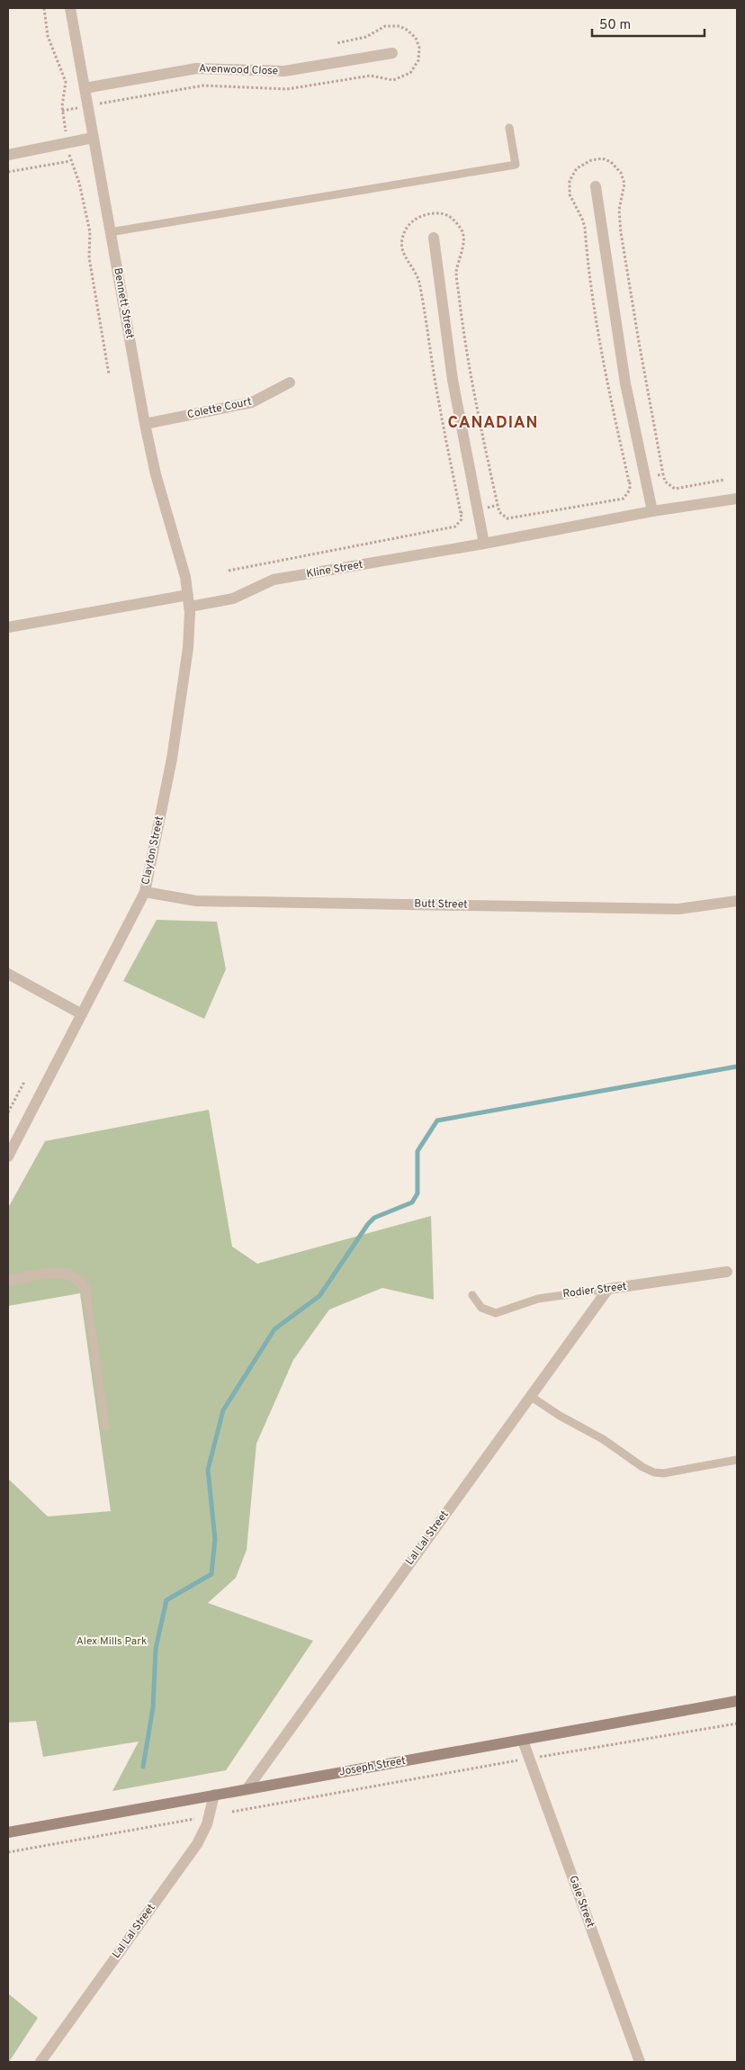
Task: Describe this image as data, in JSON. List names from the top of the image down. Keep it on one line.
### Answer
{"streets":{"street":["Avenwood Close","Bennett Street","Colette Court","Kline Street","Clayton Street","Butt Street","Rodier Street","Lal Lal Street","Joseph Street","Gale Street"]},"crossings":[["Avenwood Close","Bennett Street"],["Bennett Street","Colette Court"],["Bennett Street","Clayton Street"],["Kline Street","Clayton Street"],["Clayton Street","Butt Street"],["Rodier Street","Lal Lal Street"],["Lal Lal Street","Joseph Street"],["Joseph Street","Gale Street"]],"districts":["CANADIAN"],"parks":["Alex Mills Park"],"scale_bar":"50 m"}
